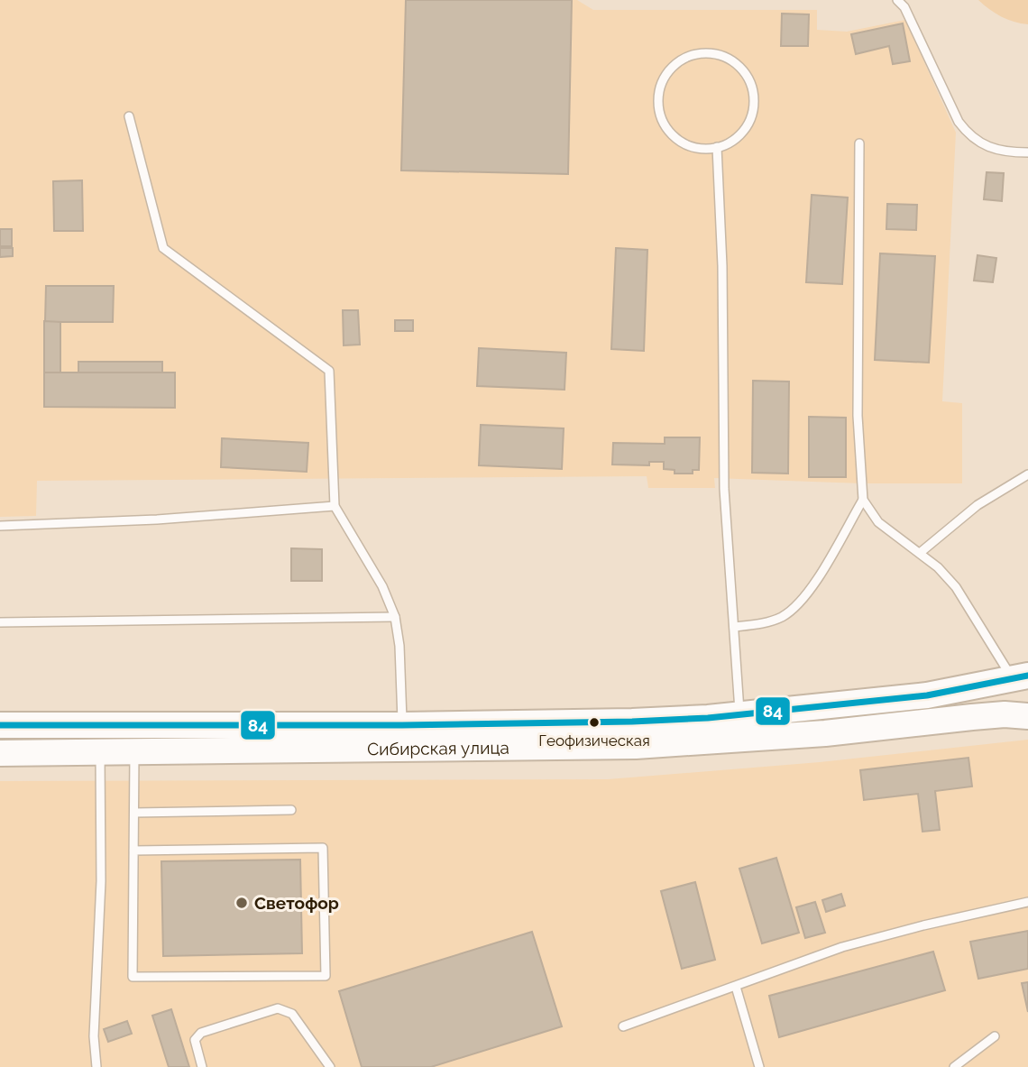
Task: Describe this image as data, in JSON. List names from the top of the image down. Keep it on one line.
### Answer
{"streets":{"main road":["Сибирская улица"]},"places":["Геофизическая","Светофор"],"lines":["transit line 84"]}
